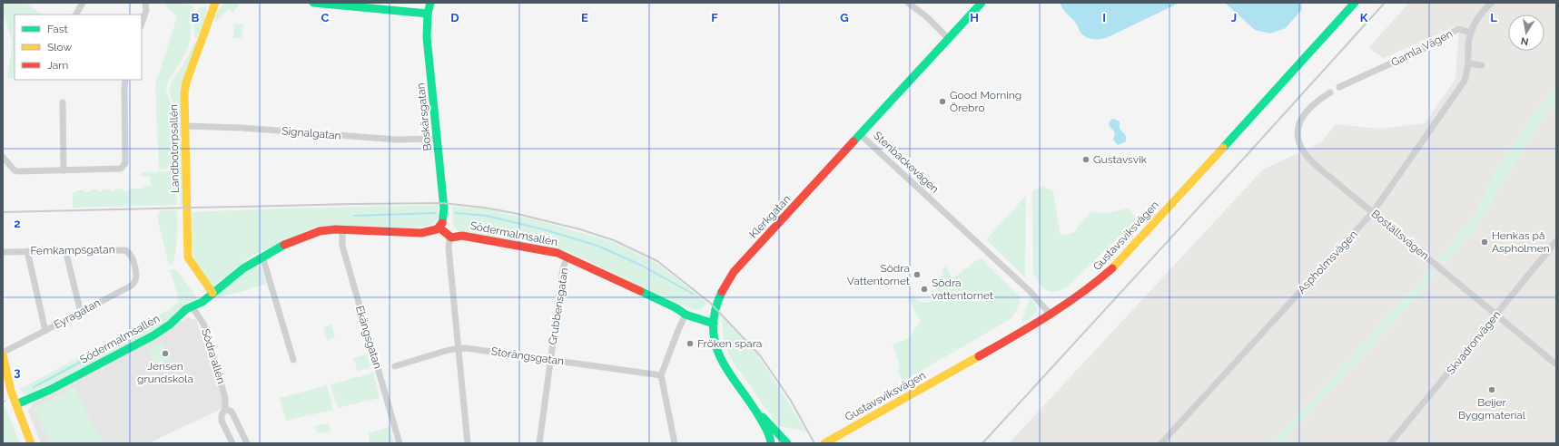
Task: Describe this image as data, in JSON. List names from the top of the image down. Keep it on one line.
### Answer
{"streets":{"street":["Gamla Vägen","Boskärsgatan","Signalgatan","Landbotorpsallén","Stenbackevägen","Klerkgatan","Södermalmsallén","Boställsvägen","Gustavsviksvägen","Femkampsgatan","Aspholmsvägen","Grubbensgatan","Eyragatan","Ekängsgatan","Skvadronvägen","Södra allén","Storängsgatan"]},"crossings":[["Gamla Vägen","Aspholmsvägen"],["Boskärsgatan","Signalgatan"],["Boskärsgatan","Södermalmsallén"],["Signalgatan","Landbotorpsallén"],["Landbotorpsallén","Södermalmsallén"],["Stenbackevägen","Klerkgatan"],["Stenbackevägen","Gustavsviksvägen"],["Klerkgatan","Södermalmsallén"],["Södermalmsallén","Grubbensgatan"],["Södermalmsallén","Ekängsgatan"],["Södermalmsallén","Södra allén"],["Boställsvägen","Aspholmsvägen"],["Boställsvägen","Skvadronvägen"],["Femkampsgatan","Eyragatan"],["Grubbensgatan","Storängsgatan"]],"places":["Good Morning Örebro","Gustavsvik","Henkas på Aspholmen","Södra Vattentornet","Södra vattentornet","Fröken spara","Jensen grundskola","Beijer Byggmaterial"],"legend":["Fast","Slow","Jam"],"north":"bottom","grid":{"columns":["B","C","D","E","F","G","H","I","J","K","L"],"rows":["2","3"]}}
